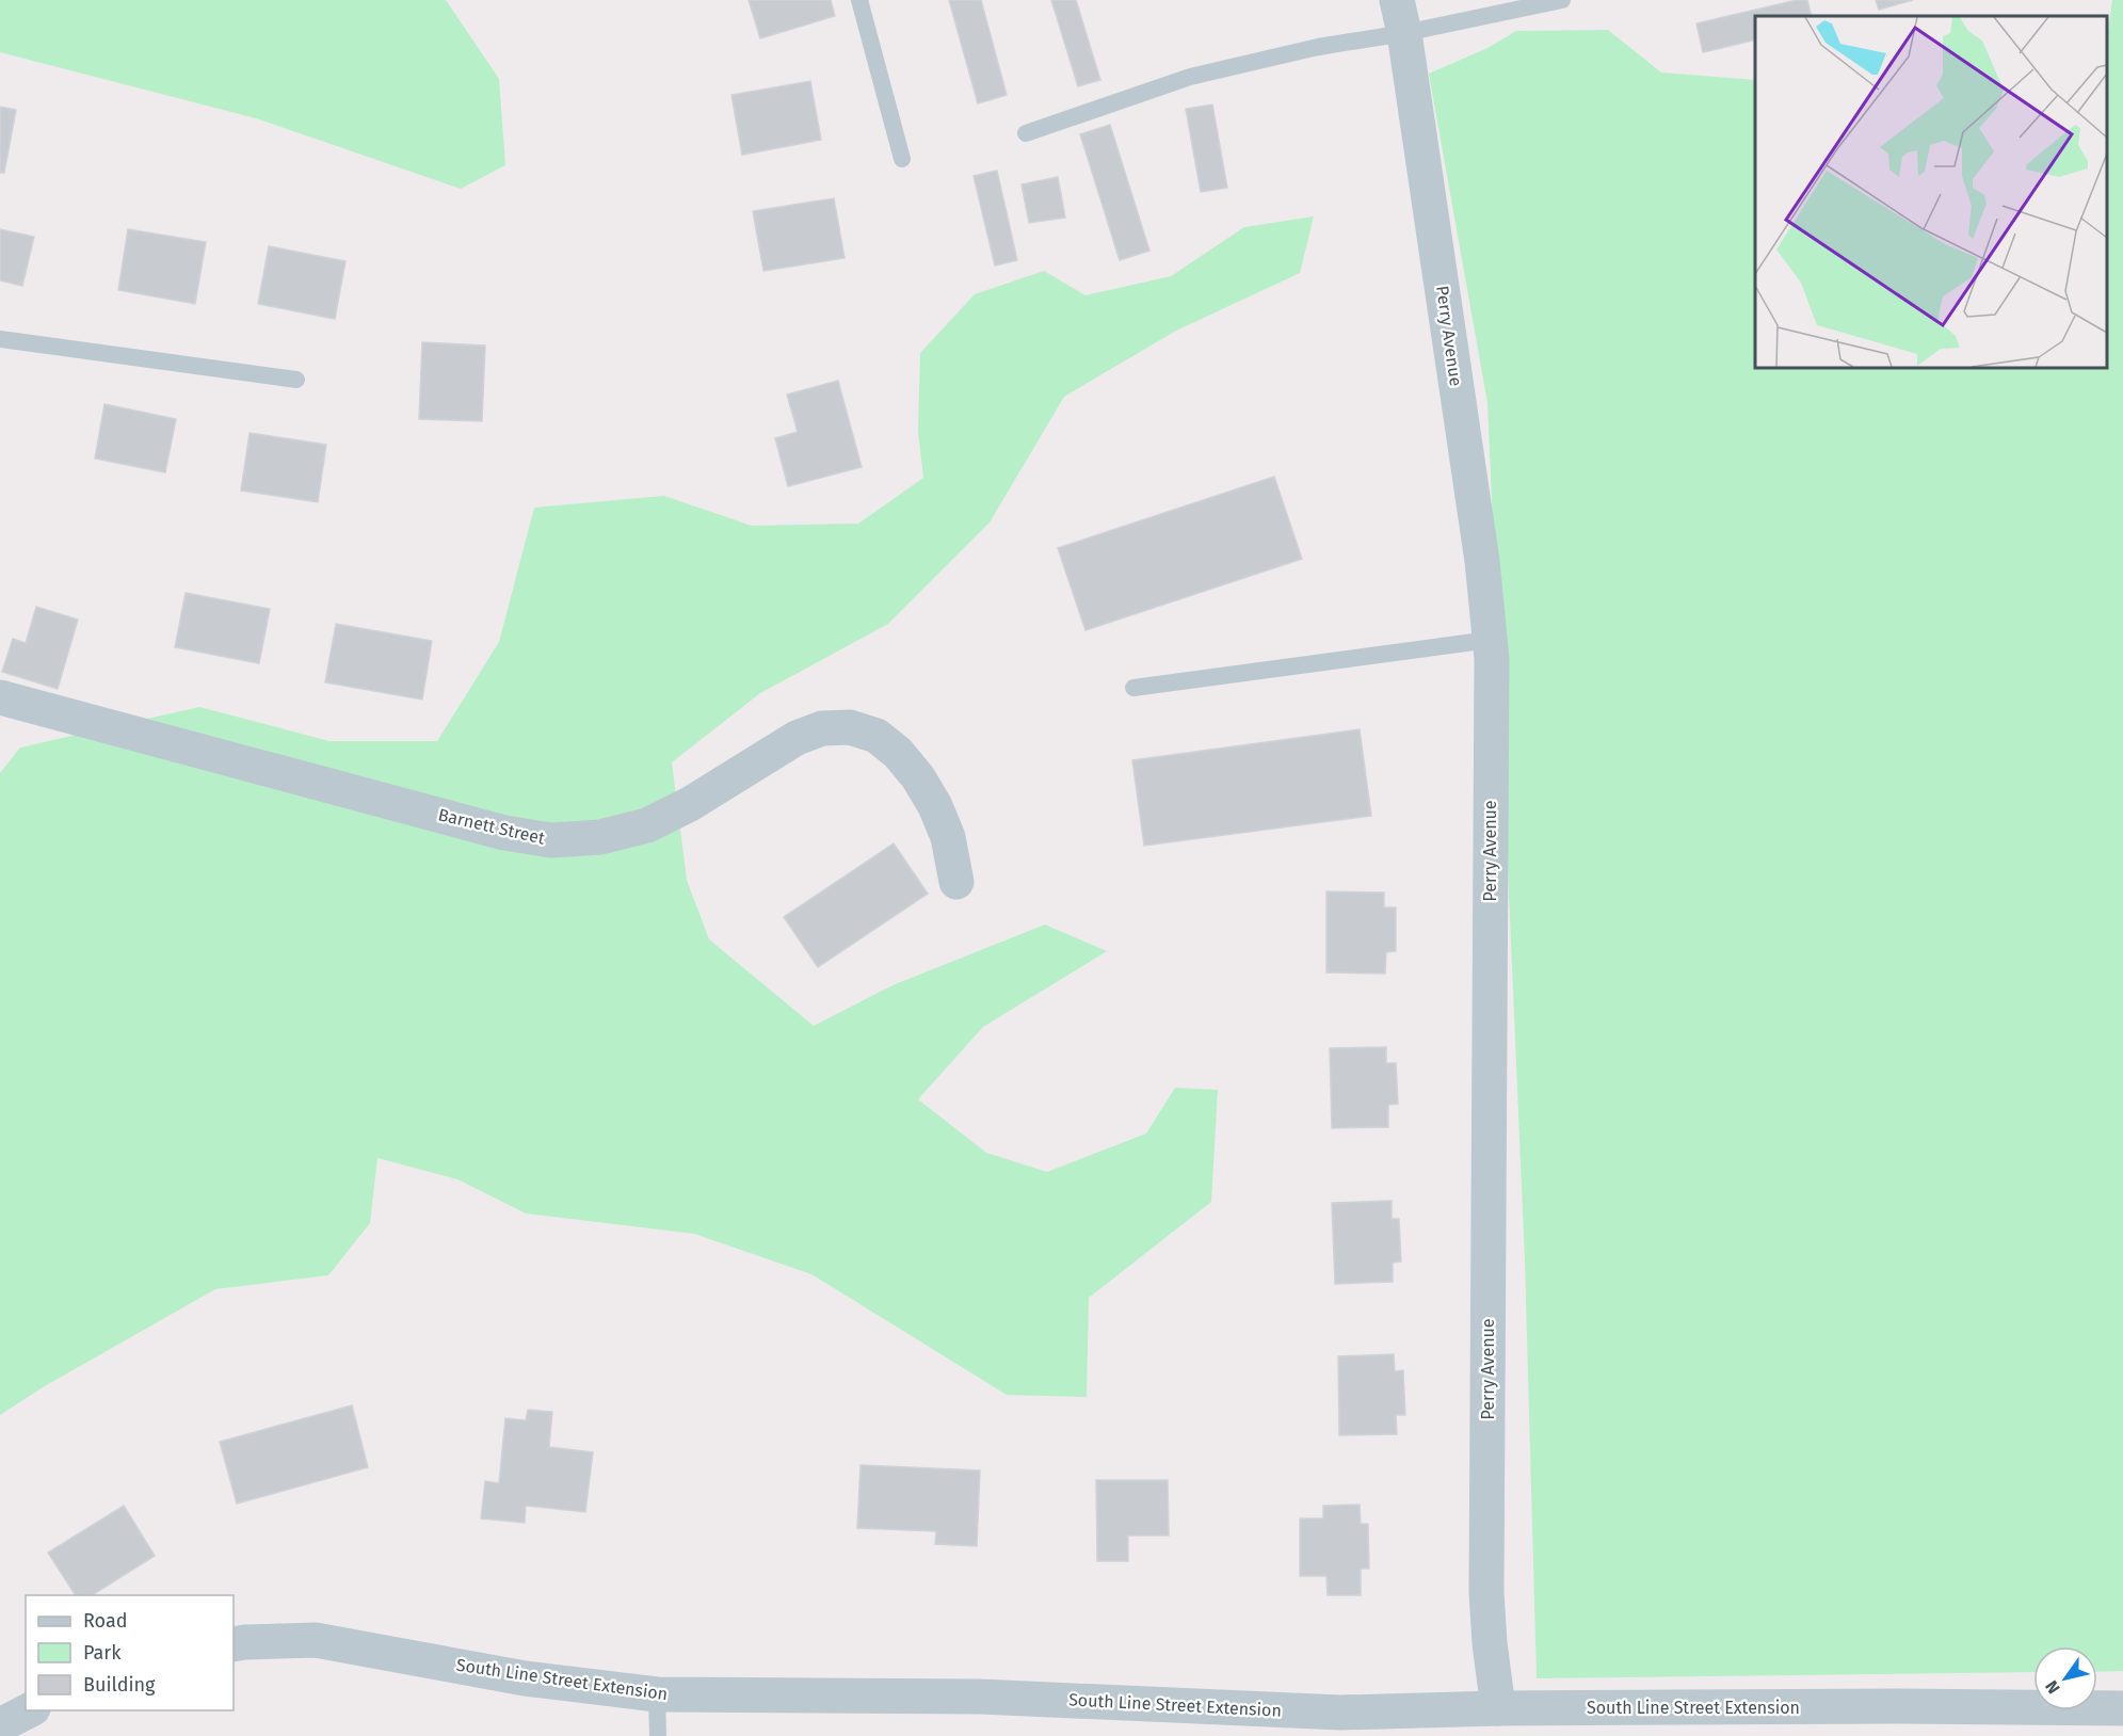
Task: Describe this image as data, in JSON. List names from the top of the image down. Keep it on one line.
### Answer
{"streets":{"street":["Perry Avenue","Barnett Street","South Line Street Extension"]},"crossings":[["Perry Avenue","South Line Street Extension"]],"legend":["Road","Park","Building"],"north":"bottom left"}
